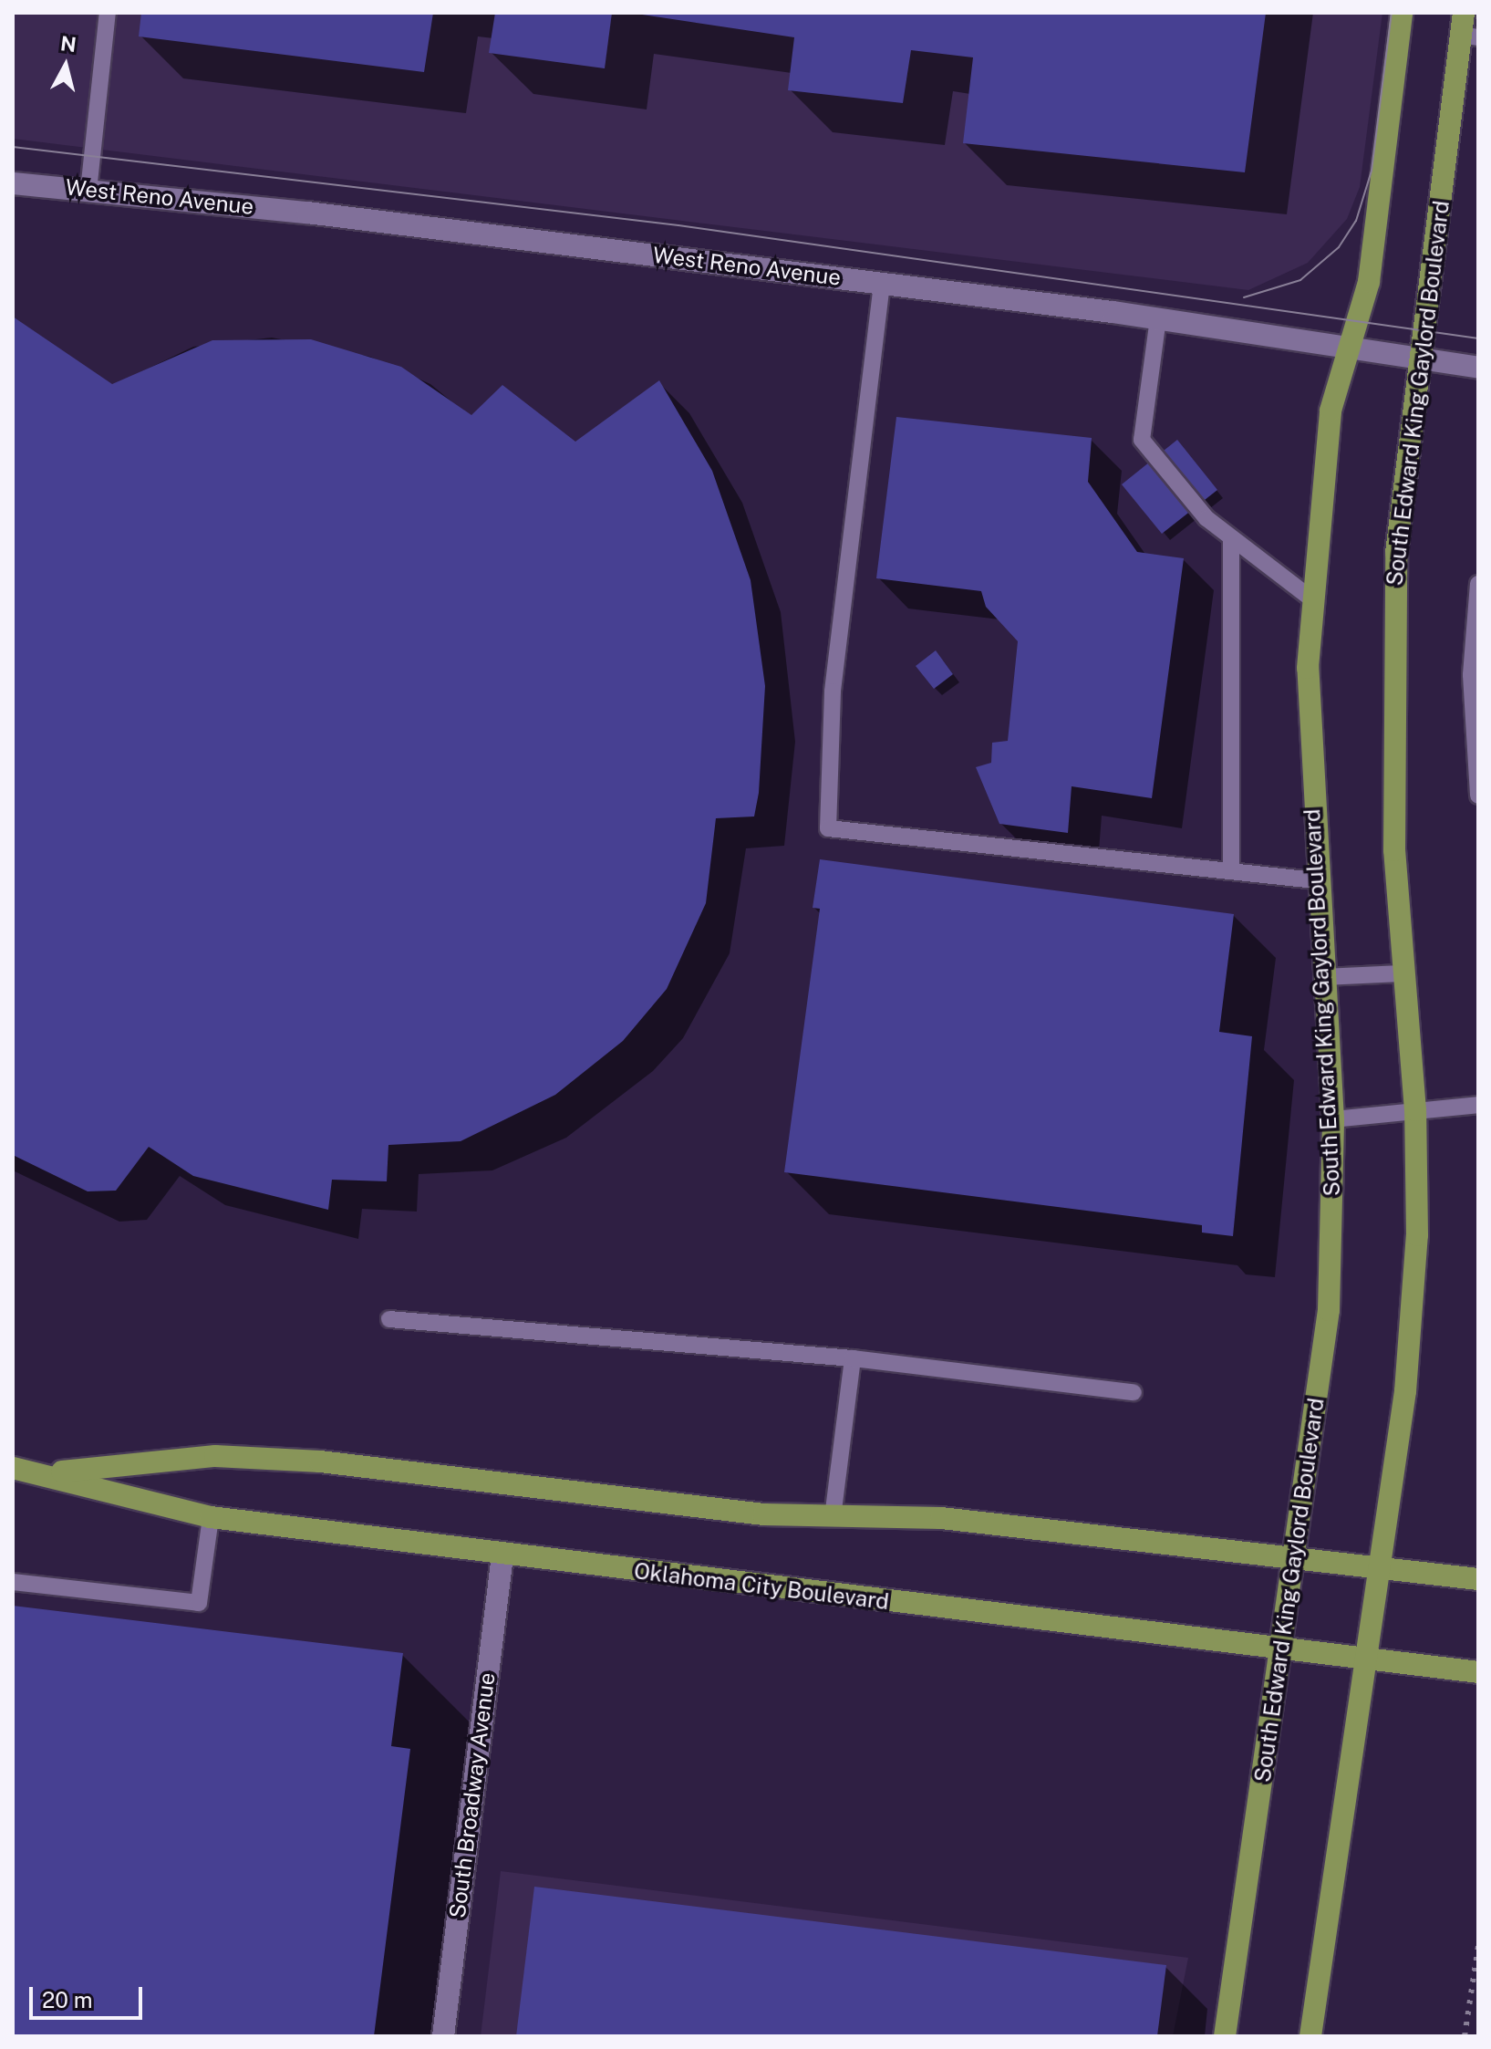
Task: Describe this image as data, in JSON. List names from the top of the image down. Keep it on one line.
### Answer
{"streets":{"main road":["West Reno Avenue","South Edward King Gaylord Boulevard","Oklahoma City Boulevard","South Broadway Avenue"]},"crossings":[["West Reno Avenue","South Edward King Gaylord Boulevard"],["South Edward King Gaylord Boulevard","Oklahoma City Boulevard"],["Oklahoma City Boulevard","South Broadway Avenue"]],"scale_bar":"20 m","north":"top"}
